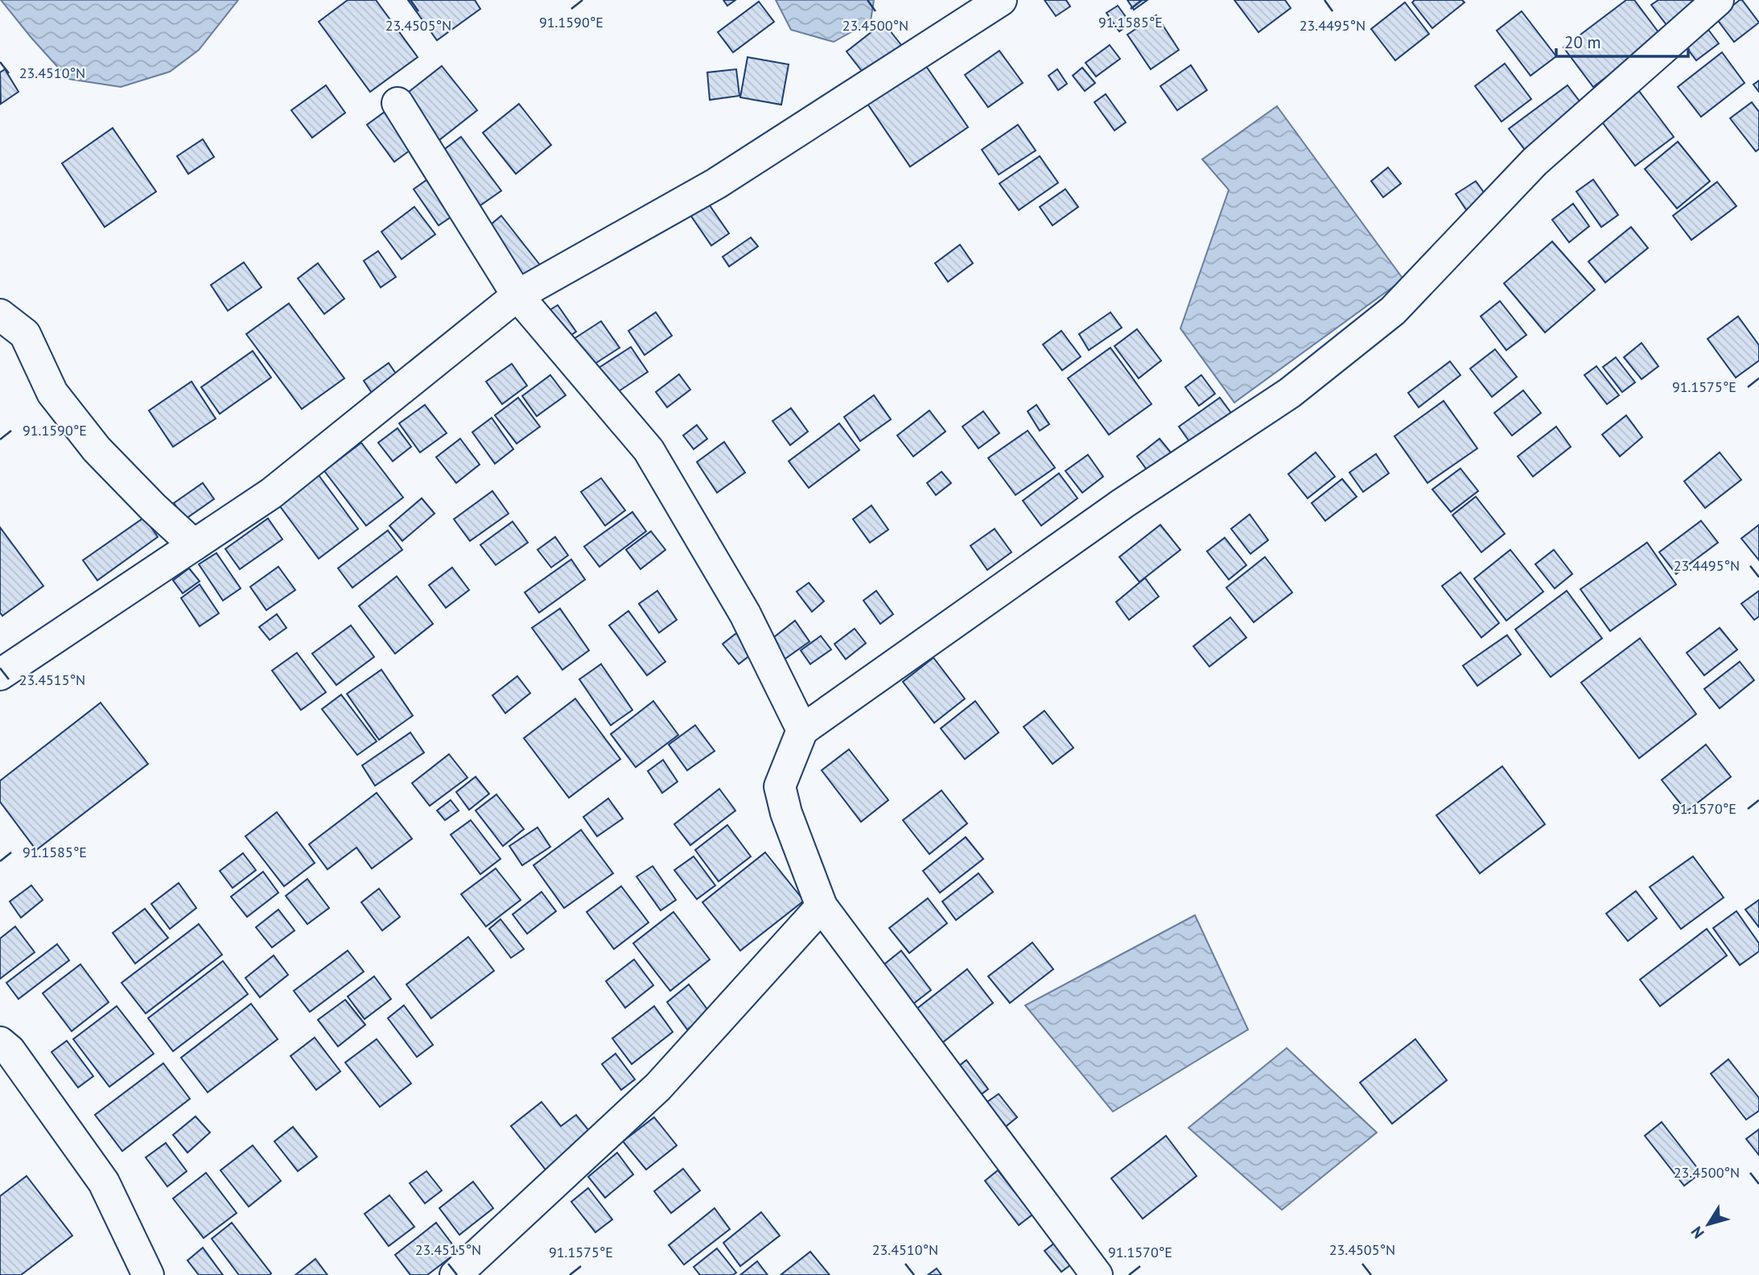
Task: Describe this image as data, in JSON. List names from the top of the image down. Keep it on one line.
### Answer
{"scale_bar":"20 m","north":"bottom left","coordinates":["91.1590°E","91.1585°E","23.4505°N","23.4500°N","23.4495°N","23.4510°N","91.1575°E","23.4515°N","91.1570°E"]}
